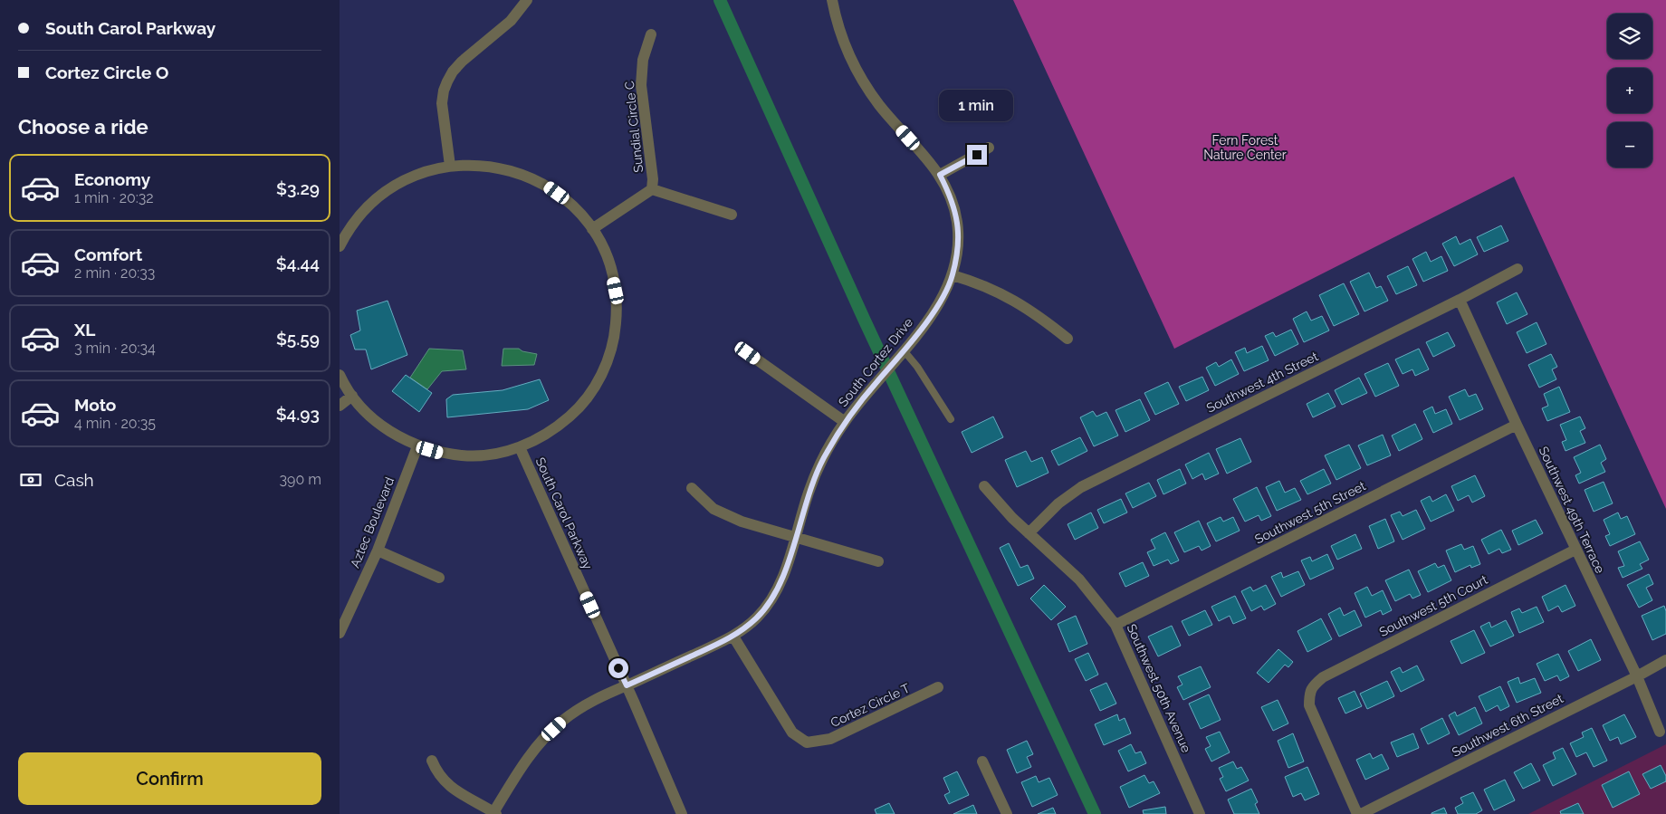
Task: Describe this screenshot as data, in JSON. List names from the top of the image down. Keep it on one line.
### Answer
{"streets":{"street":["Sundial Circle C","South Cortez Drive","Southwest 4th Street","Southwest 49th Terrace","Southwest 5th Street","South Carol Parkway","Aztec Boulevard","Southwest 5th Court","Southwest 50th Avenue","Cortez Circle T","Southwest 6th Street"]},"crossings":[["South Cortez Drive","South Carol Parkway"],["South Cortez Drive","Cortez Circle T"],["Southwest 4th Street","Southwest 49th Terrace"],["Southwest 4th Street","Southwest 50th Avenue"],["Southwest 49th Terrace","Southwest 5th Street"],["Southwest 49th Terrace","Southwest 5th Court"],["Southwest 49th Terrace","Southwest 6th Street"],["Southwest 5th Street","Southwest 50th Avenue"]],"parks":["Fern Forest Nature Center"],"page":{"banner":["South Carol Parkway","Cortez Circle O"],"map_buttons":["+","−"],"bubble":"1 min","heading":"Choose a ride","list":[{"name":"Economy","note":"1 min · 20:32","value":"$3.29"},{"name":"Comfort","note":"2 min · 20:33","value":"$4.44"},{"name":"XL","note":"3 min · 20:34","value":"$5.59"},{"name":"Moto","note":"4 min · 20:35","value":"$4.93"}],"pay":["Cash","390 m"],"buttons":"Confirm"}}
